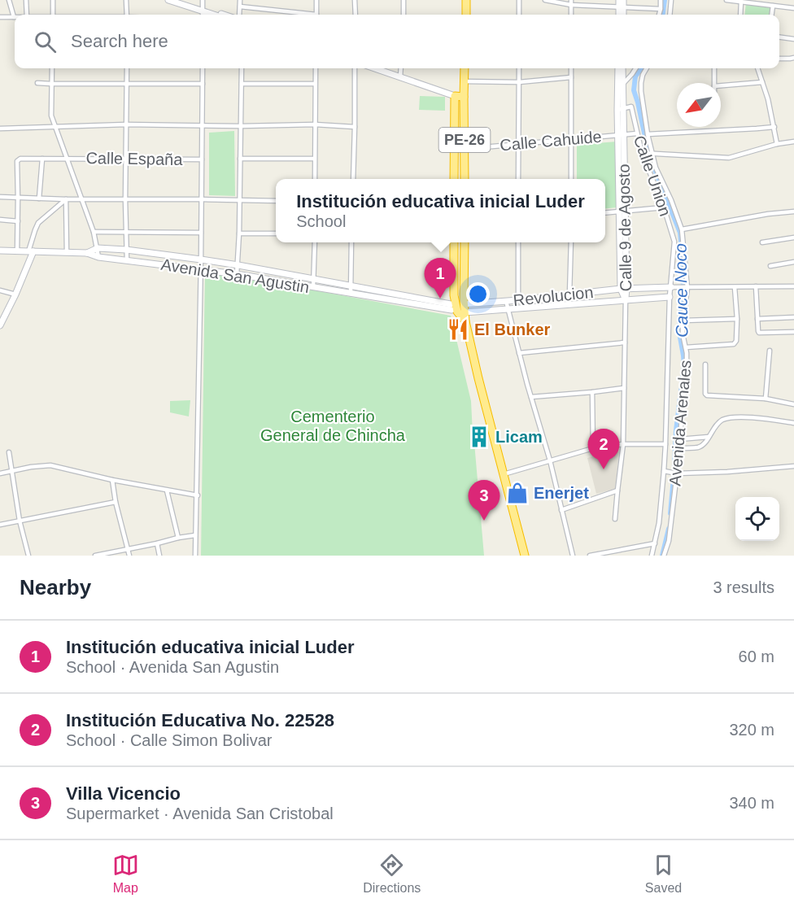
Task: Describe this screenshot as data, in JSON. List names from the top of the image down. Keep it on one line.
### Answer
{"streets":{"highway":["PE-26"],"street":["Calle Cahuide","Calle España","Calle Union","Calle 9 de Agosto","Avenida San Agustin","Revolucion","Avenida Arenales"]},"crossings":[["PE-26","Calle Cahuide"],["Calle Cahuide","Calle Union"],["Calle Cahuide","Calle 9 de Agosto"],["Calle Union","Calle 9 de Agosto"],["Calle Union","Revolucion"],["Calle Union","Avenida Arenales"],["Calle 9 de Agosto","Revolucion"],["Avenida San Agustin","Revolucion"],["Revolucion","Avenida Arenales"]],"water":["Cauce Noco"],"parks":["Cementerio General de Chincha"],"places":{"restaurant":["El Bunker"],"building":["Licam"],"shop":["Enerjet"]},"north":"bottom left","page":{"search":"Search here","popup":["Institución educativa inicial Luder","School"],"pins":["1","2","3"],"heading":["Nearby","3 results"],"list":[{"mark":"1","name":"Institución educativa inicial Luder","note":"School · Avenida San Agustin","value":"60 m"},{"mark":"2","name":"Institución Educativa No. 22528","note":"School · Calle Simon Bolivar","value":"320 m"},{"mark":"3","name":"Villa Vicencio","note":"Supermarket · Avenida San Cristobal","value":"340 m"}],"nav":["Map","Directions","Saved"]}}
